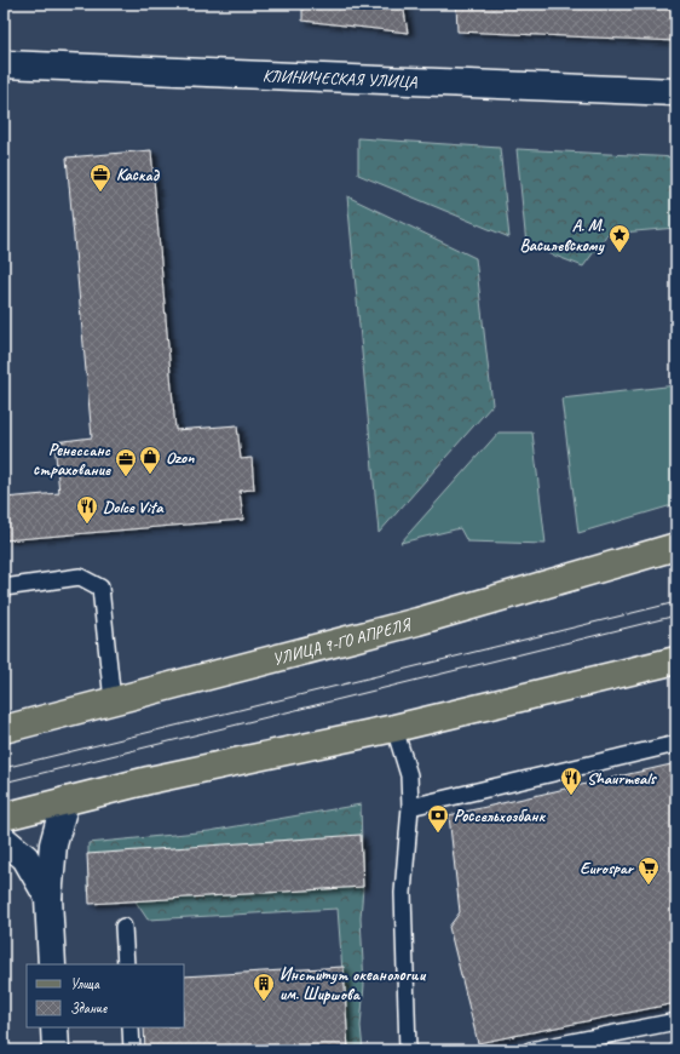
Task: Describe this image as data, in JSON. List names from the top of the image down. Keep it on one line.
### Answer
{"streets":{"main road":["УЛИЦА 9-ГО АПРЕЛЯ"],"street":["КЛИНИЧЕСКАЯ УЛИЦА"]},"places":{"office":["Каскад","Ренессанс страхование"],"place":["А. М. Василевскому"],"shop":["Ozon"],"restaurant":["Dolce Vita","Shaurmeals"],"bank":["Россельхозбанк"],"supermarket":["Eurospar"],"building":["Институт океанологии им. Ширшова"]},"legend":["Улица","Здание"]}
